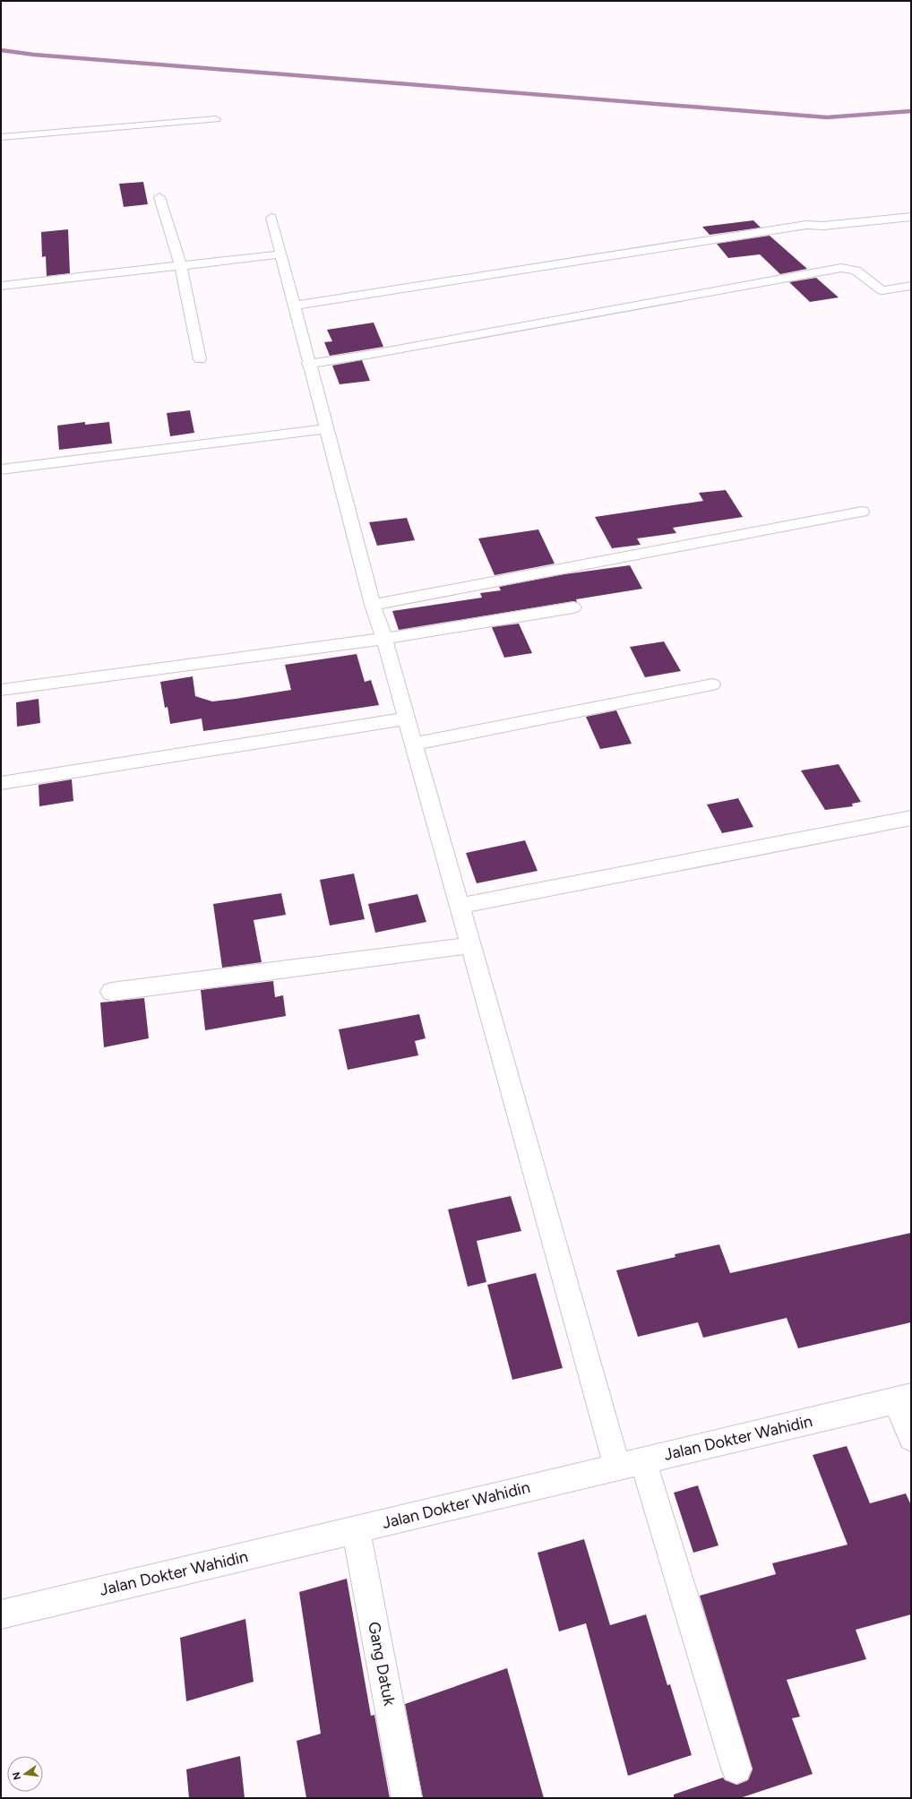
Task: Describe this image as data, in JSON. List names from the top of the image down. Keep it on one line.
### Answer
{"streets":{"street":["Jalan Dokter Wahidin","Gang Datuk"]},"crossings":[["Jalan Dokter Wahidin","Gang Datuk"]],"north":"left"}
